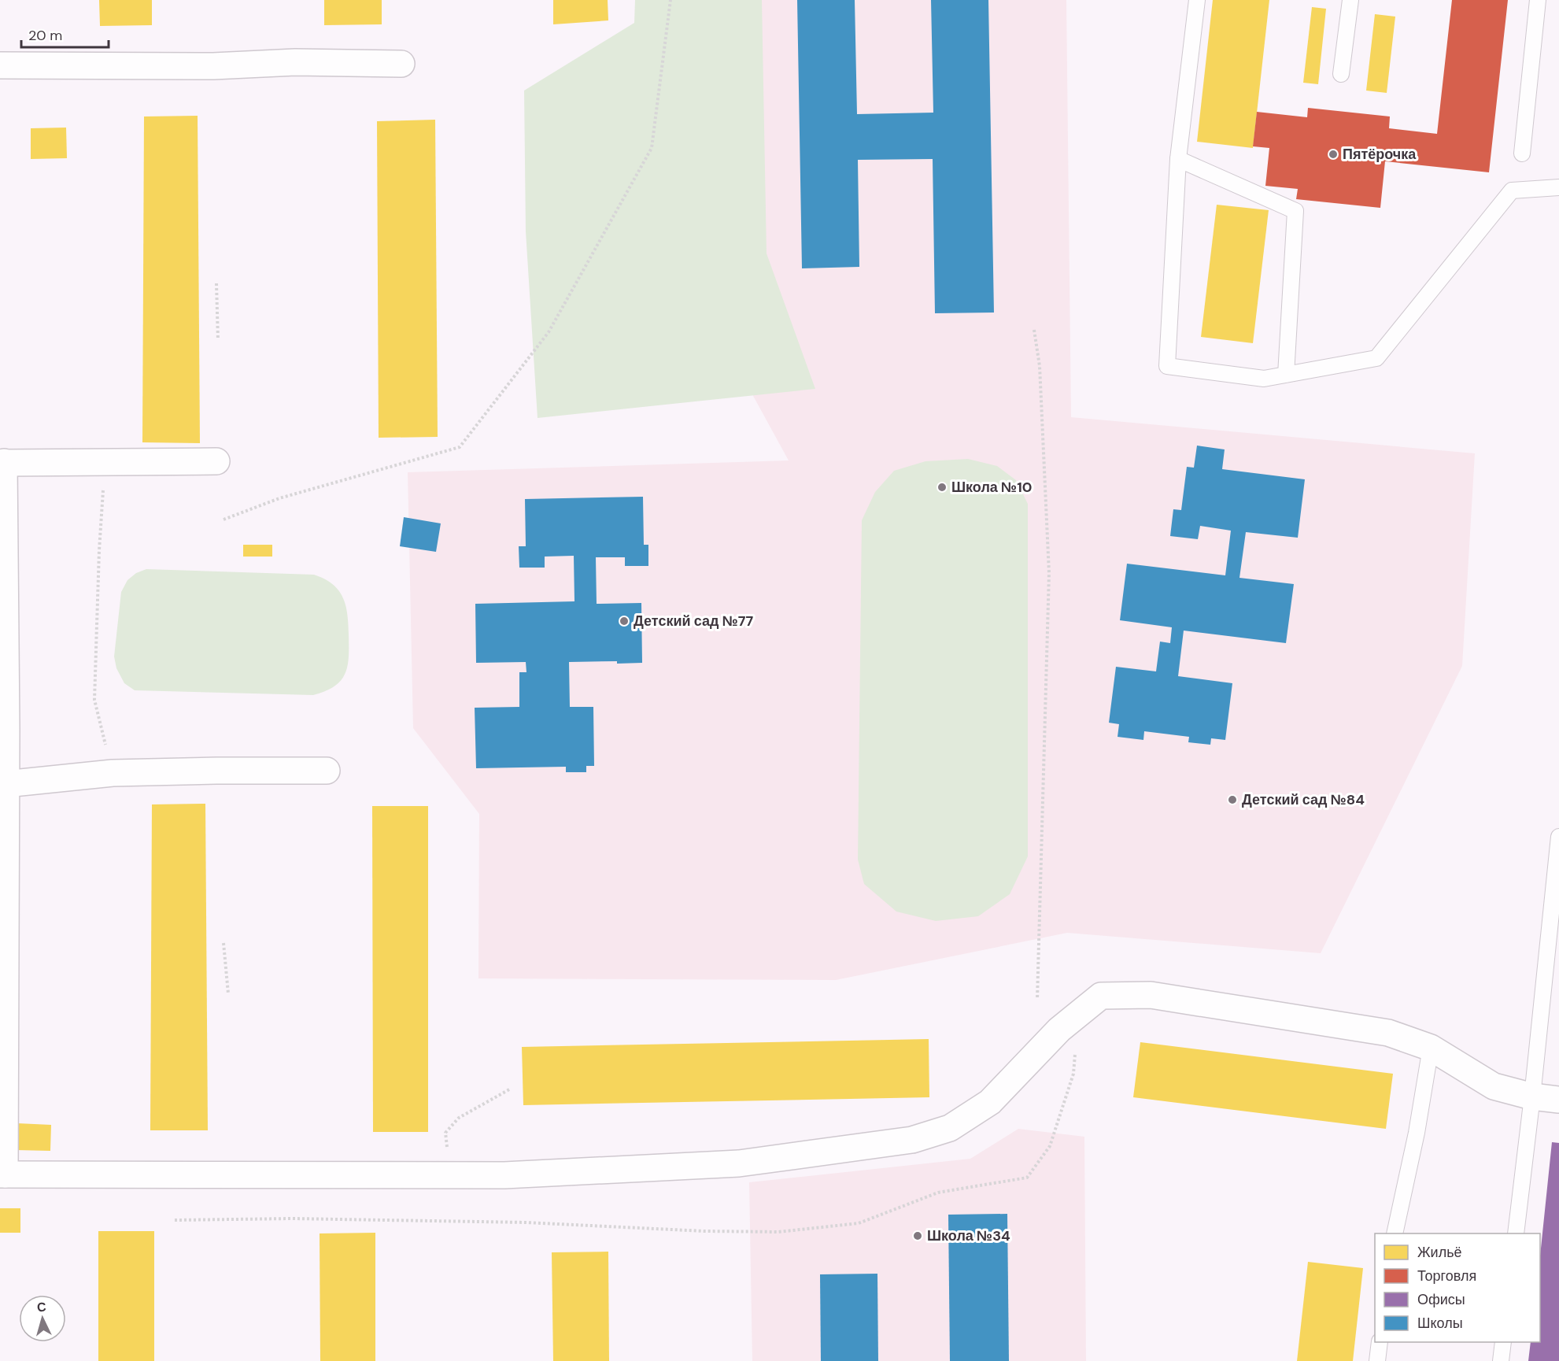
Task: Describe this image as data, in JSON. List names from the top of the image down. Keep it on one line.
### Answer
{"places":["Пятёрочка","Школа №10","Детский сад №77","Детский сад №84","Школа №34"],"legend":["Жильё","Торговля","Офисы","Школы"],"scale_bar":"20 m","north":"top"}
